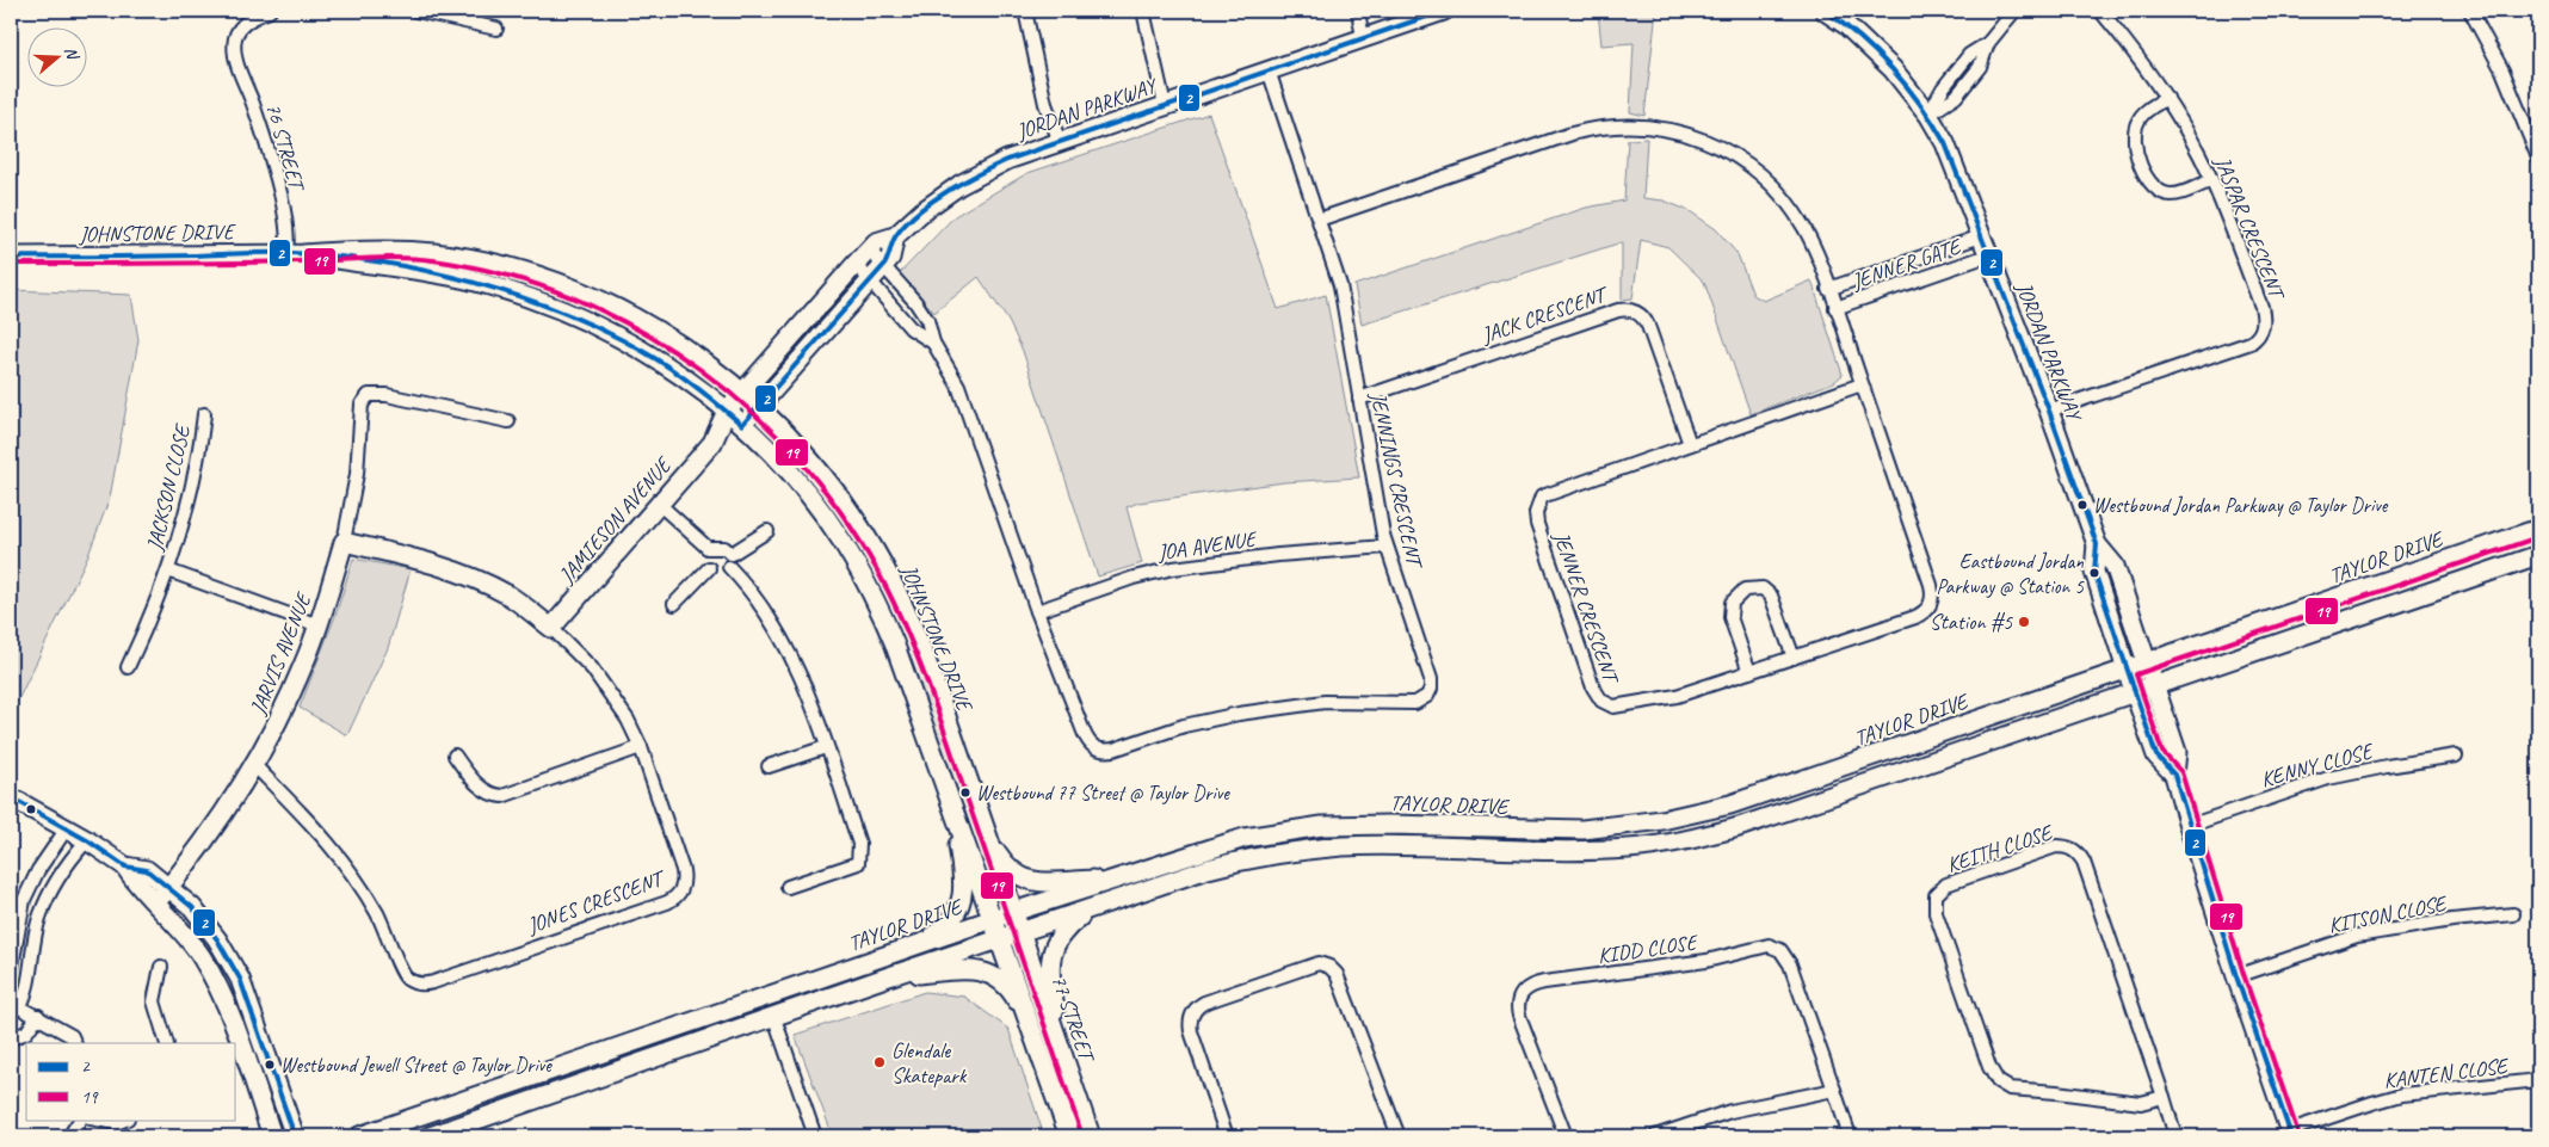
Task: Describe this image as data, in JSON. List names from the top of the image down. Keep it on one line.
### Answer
{"streets":{"main road":["JORDAN PARKWAY","JOHNSTONE DRIVE","JAMIESON AVENUE","TAYLOR DRIVE","JARVIS AVENUE","JONES CRESCENT","77 STREET"],"street":["76 STREET","JASPAR CRESCENT","JENNER GATE","JACK CRESCENT","JENNINGS CRESCENT","JACKSON CLOSE","JOA AVENUE","JENNER CRESCENT","KENNY CLOSE","KEITH CLOSE","KITSON CLOSE","KIDD CLOSE","KANTEN CLOSE"]},"crossings":[["JORDAN PARKWAY","JASPAR CRESCENT"],["JORDAN PARKWAY","JOHNSTONE DRIVE"],["JORDAN PARKWAY","JENNER GATE"],["JORDAN PARKWAY","JENNINGS CRESCENT"],["JORDAN PARKWAY","JAMIESON AVENUE"],["JORDAN PARKWAY","TAYLOR DRIVE"],["76 STREET","JOHNSTONE DRIVE"],["JOHNSTONE DRIVE","JAMIESON AVENUE"],["JOHNSTONE DRIVE","TAYLOR DRIVE"],["JOHNSTONE DRIVE","77 STREET"],["JENNER GATE","JENNER CRESCENT"],["JACK CRESCENT","JENNINGS CRESCENT"],["JACK CRESCENT","JENNER CRESCENT"],["JENNINGS CRESCENT","JOA AVENUE"],["JENNINGS CRESCENT","JENNER CRESCENT"],["JACKSON CLOSE","JARVIS AVENUE"],["JAMIESON AVENUE","JONES CRESCENT"],["TAYLOR DRIVE","77 STREET"],["JARVIS AVENUE","JONES CRESCENT"]],"places":["Westbound Jordan Parkway @ Taylor Drive","Eastbound Jordan Parkway @ Station 5","Station #5","Westbound 77 Street @ Taylor Drive","Glendale Skatepark","Westbound Jewell Street @ Taylor Drive"],"lines":["transit line 2","transit line 19"],"legend":["2","19"],"north":"right"}
